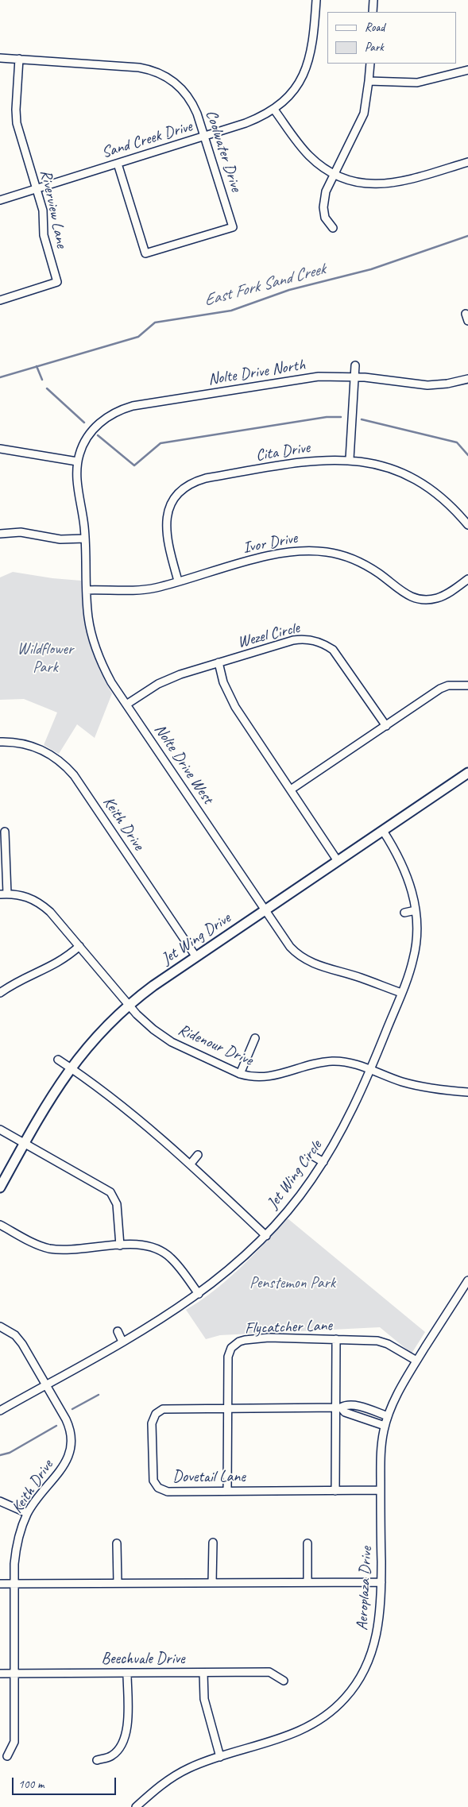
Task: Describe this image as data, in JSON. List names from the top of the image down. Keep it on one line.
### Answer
{"streets":{"main road":["Jet Wing Drive"],"street":["Sand Creek Drive","Coolwater Drive","Riverview Lane","Nolte Drive North","Cita Drive","Ivor Drive","Wezel Circle","Nolte Drive West","Keith Drive","Ridenour Drive","Jet Wing Circle","Flycatcher Lane","Dovetail Lane","Aeroplaza Drive","Beechvale Drive"]},"crossings":[["Sand Creek Drive","Coolwater Drive"],["Sand Creek Drive","Riverview Lane"],["Coolwater Drive","Riverview Lane"],["Nolte Drive North","Nolte Drive West"],["Cita Drive","Ivor Drive"],["Ivor Drive","Nolte Drive West"],["Wezel Circle","Nolte Drive West"],["Nolte Drive West","Jet Wing Drive"],["Nolte Drive West","Jet Wing Circle"],["Keith Drive","Jet Wing Drive"],["Keith Drive","Jet Wing Circle"],["Keith Drive","Beechvale Drive"],["Jet Wing Drive","Ridenour Drive"],["Jet Wing Drive","Jet Wing Circle"],["Ridenour Drive","Jet Wing Circle"],["Flycatcher Lane","Dovetail Lane"],["Flycatcher Lane","Aeroplaza Drive"],["Dovetail Lane","Aeroplaza Drive"]],"water":["East Fork Sand Creek"],"parks":["Wildflower Park","Penstemon Park"],"legend":["Road","Park"],"scale_bar":"100 m"}
